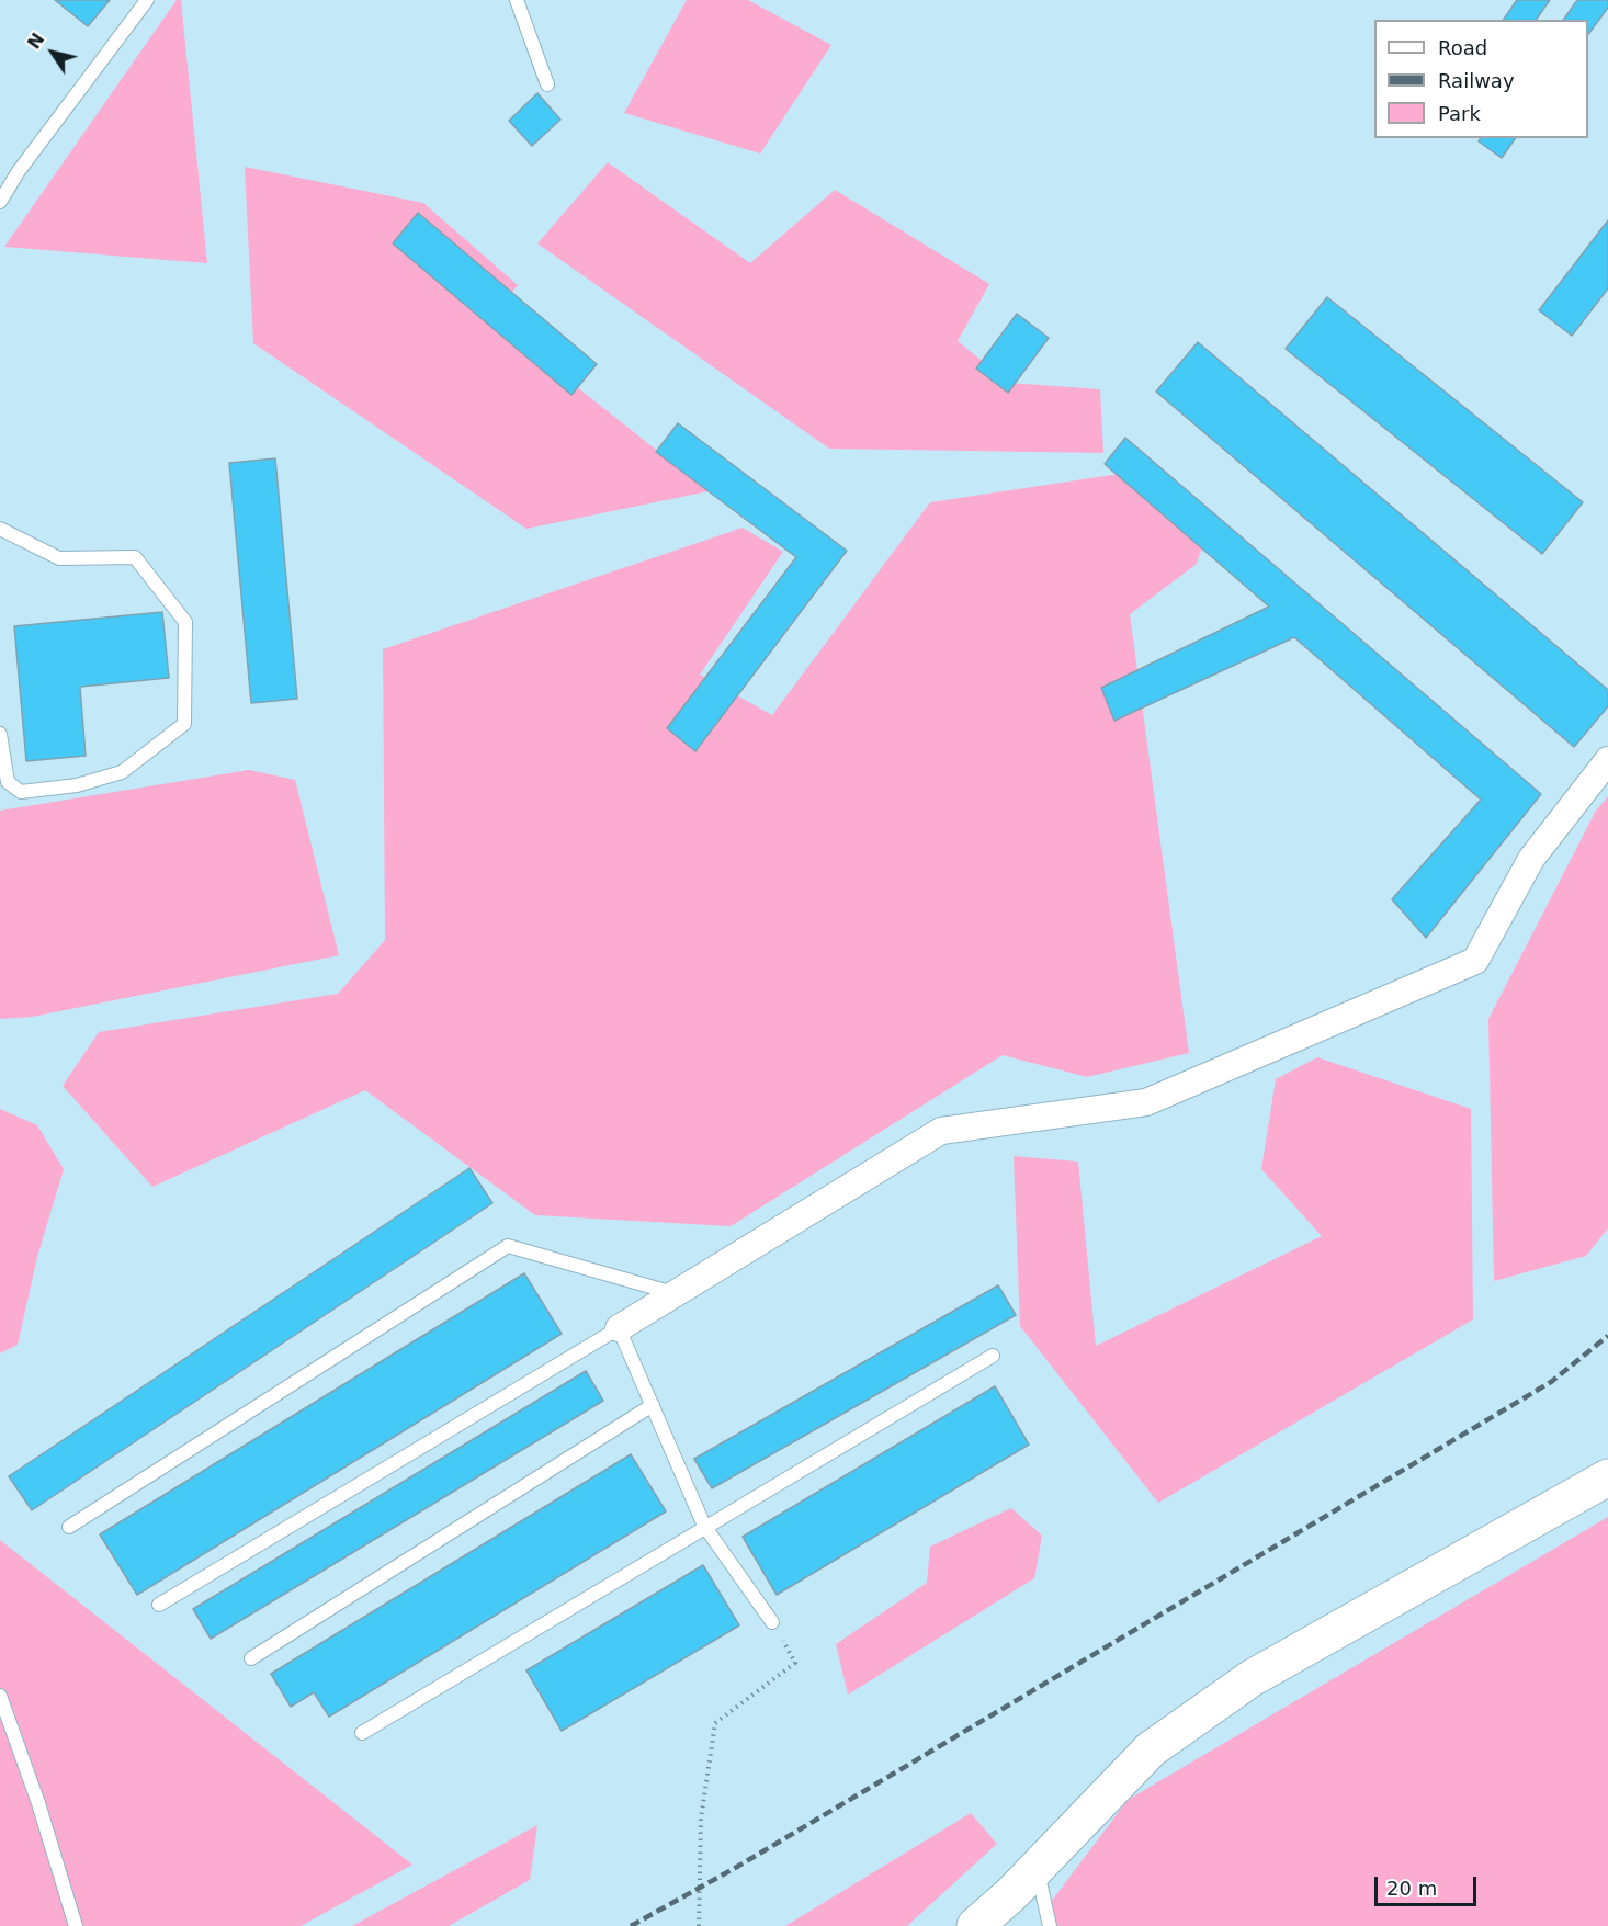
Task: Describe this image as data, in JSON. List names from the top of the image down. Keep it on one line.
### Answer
{"legend":["Road","Railway","Park"],"scale_bar":"20 m","north":"top left"}
